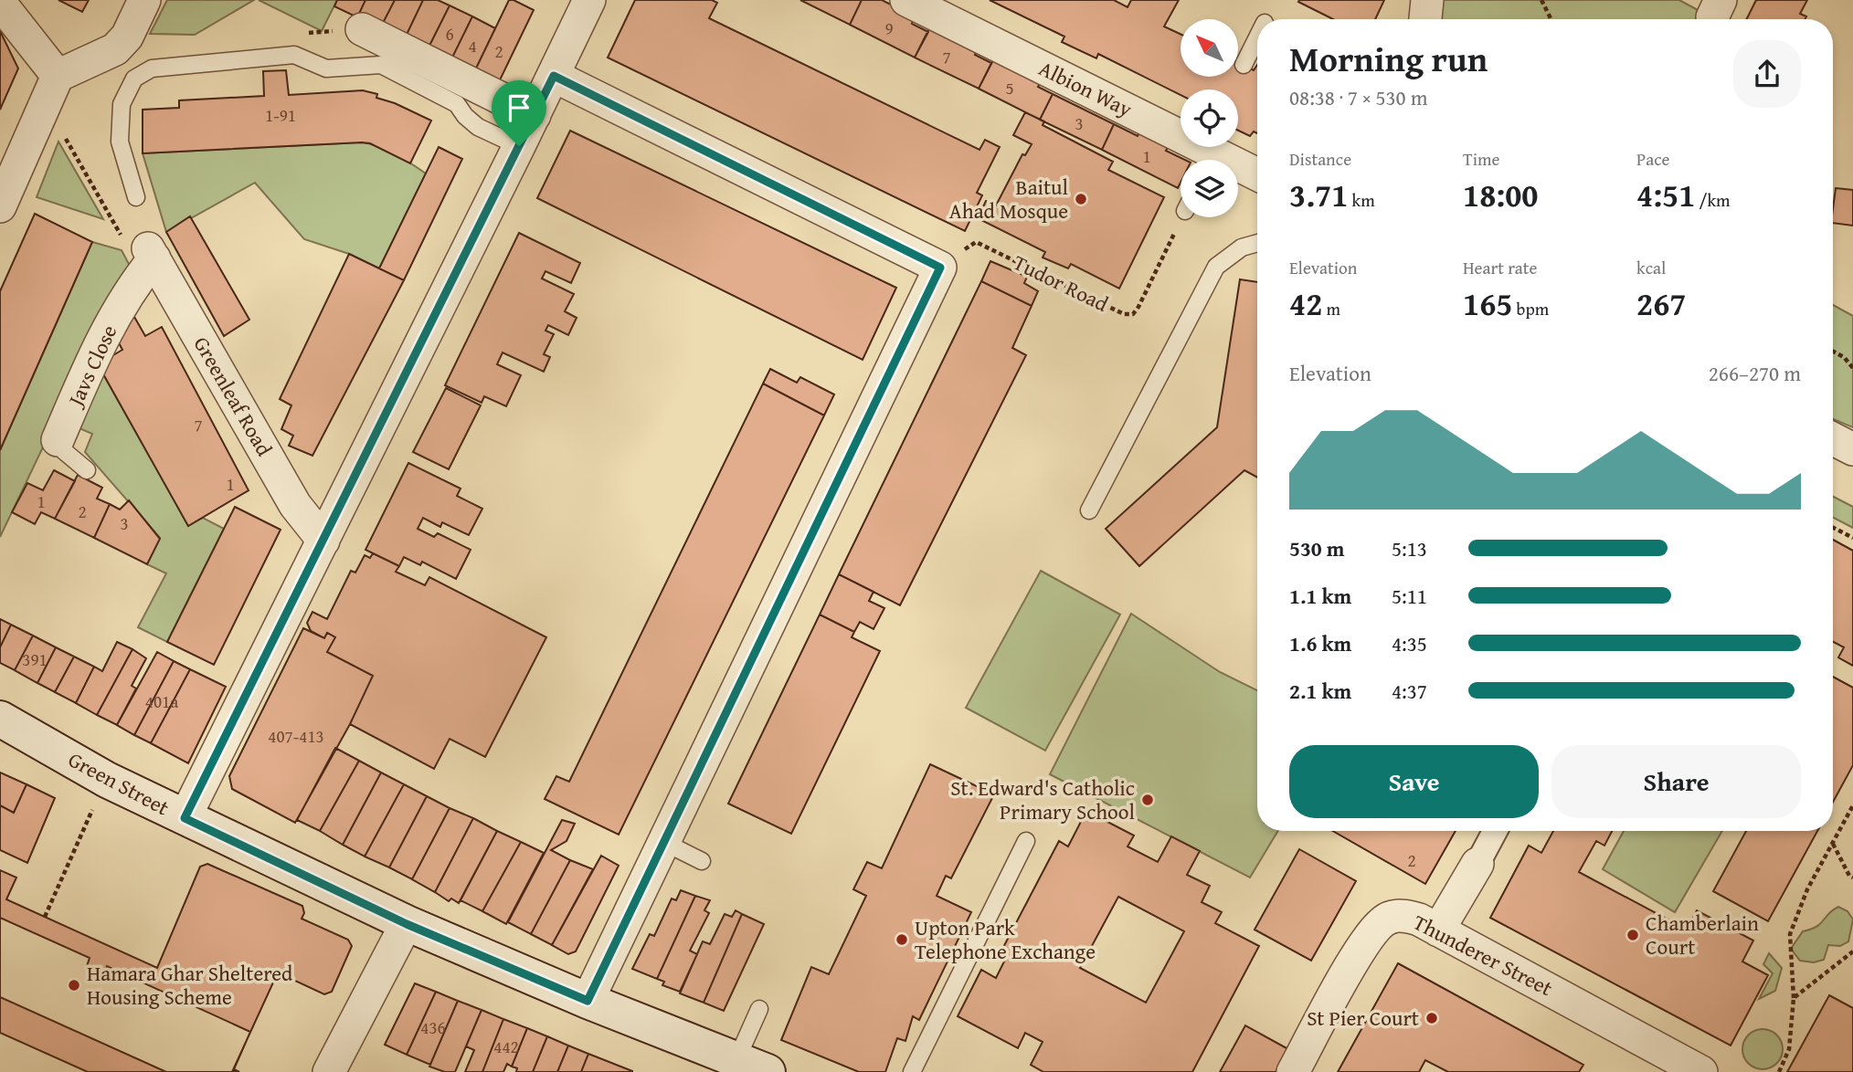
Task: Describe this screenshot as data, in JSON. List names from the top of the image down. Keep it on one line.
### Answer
{"streets":{"main road":["Green Street"],"street":["Albion Way","Javs Close","Greenleaf Road","Thunderer Street"],"path":["Tudor Road"]},"crossings":[["Javs Close","Greenleaf Road"]],"places":["Baitul Ahad Mosque","St. Edward's Catholic Primary School","Chamberlain Court","Upton Park Telephone Exchange","Hamara Ghar Sheltered Housing Scheme","St Pier Court"],"house_numbers":["9","6","4","2","7","5","1-91","3","1","7","1","1","2","3","391","401a","407-413","2","436","442"],"north":"top left","page":{"heading":["Morning run","08:38 · 7 × 530 m"],"stats":[["Distance","3.71 km"],["Time","18:00"],["Pace","4:51 /km"],["Elevation","42 m"],["Heart rate","165 bpm"],["kcal","267"]],"chart":["Elevation","266–270 m"],"list":[{"name":"530 m","note":"5:13"},{"name":"1.1 km","note":"5:11"},{"name":"1.6 km","note":"4:35"},{"name":"2.1 km","note":"4:37"}],"buttons":["Save","Share"]}}
